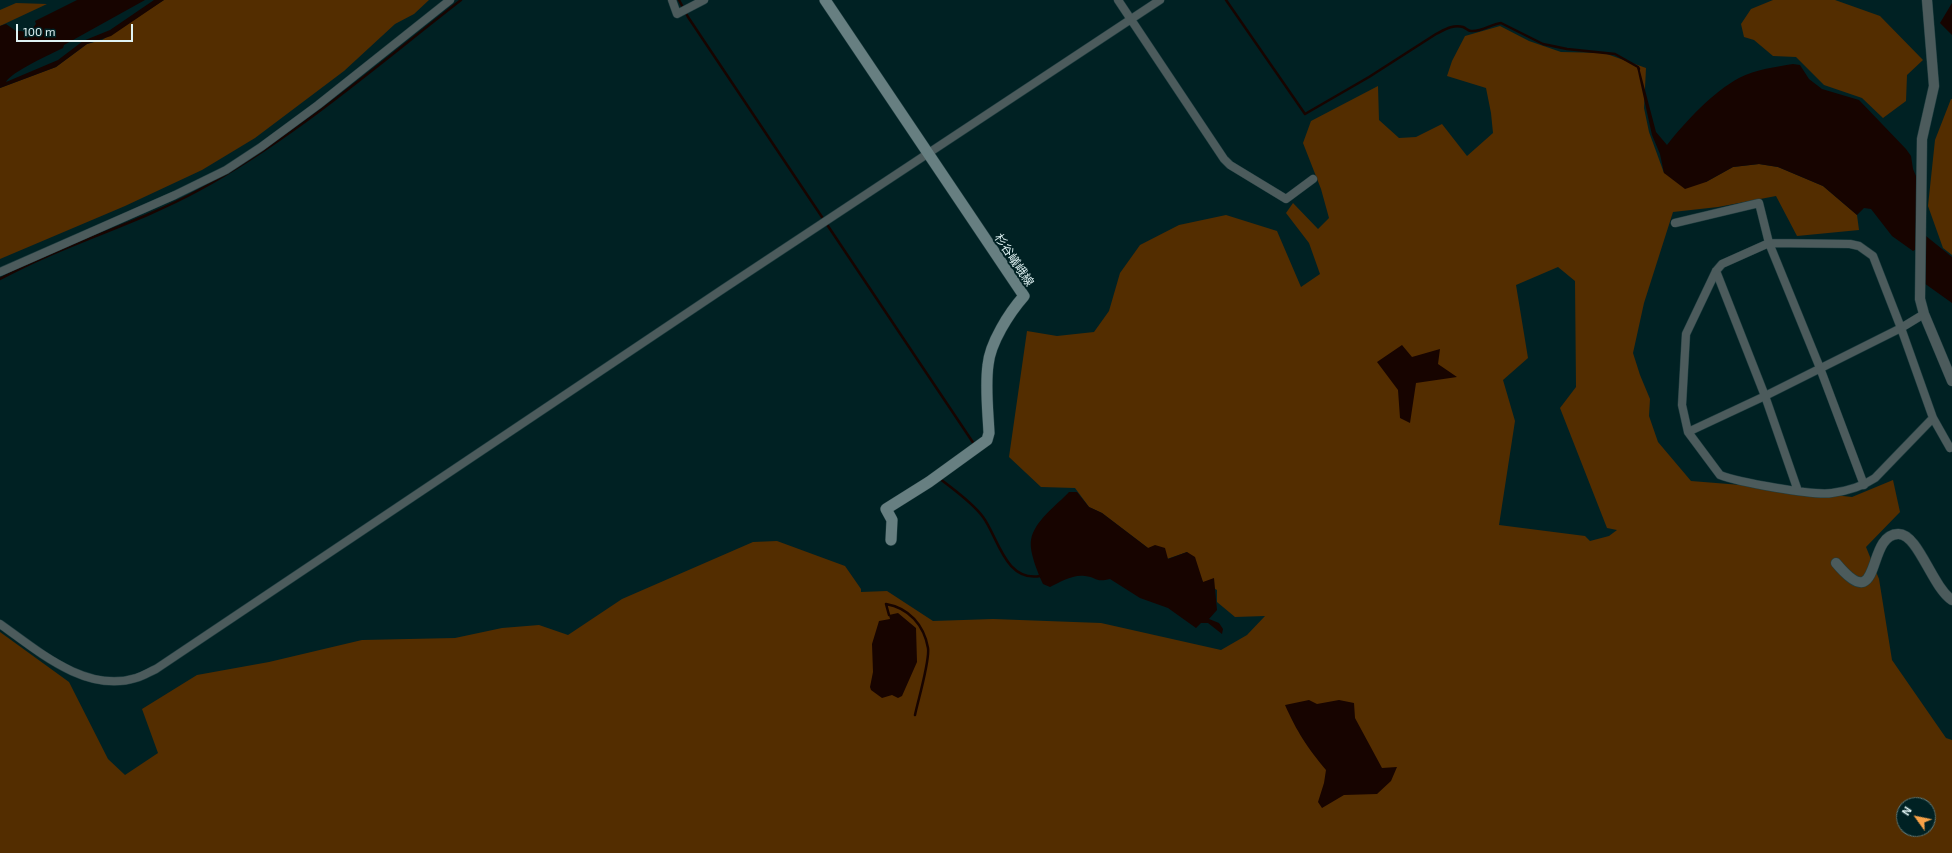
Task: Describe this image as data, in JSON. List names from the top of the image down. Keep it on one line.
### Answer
{"streets":{"main road":["杉谷嶬峨線"]},"scale_bar":"100 m","north":"top left"}
